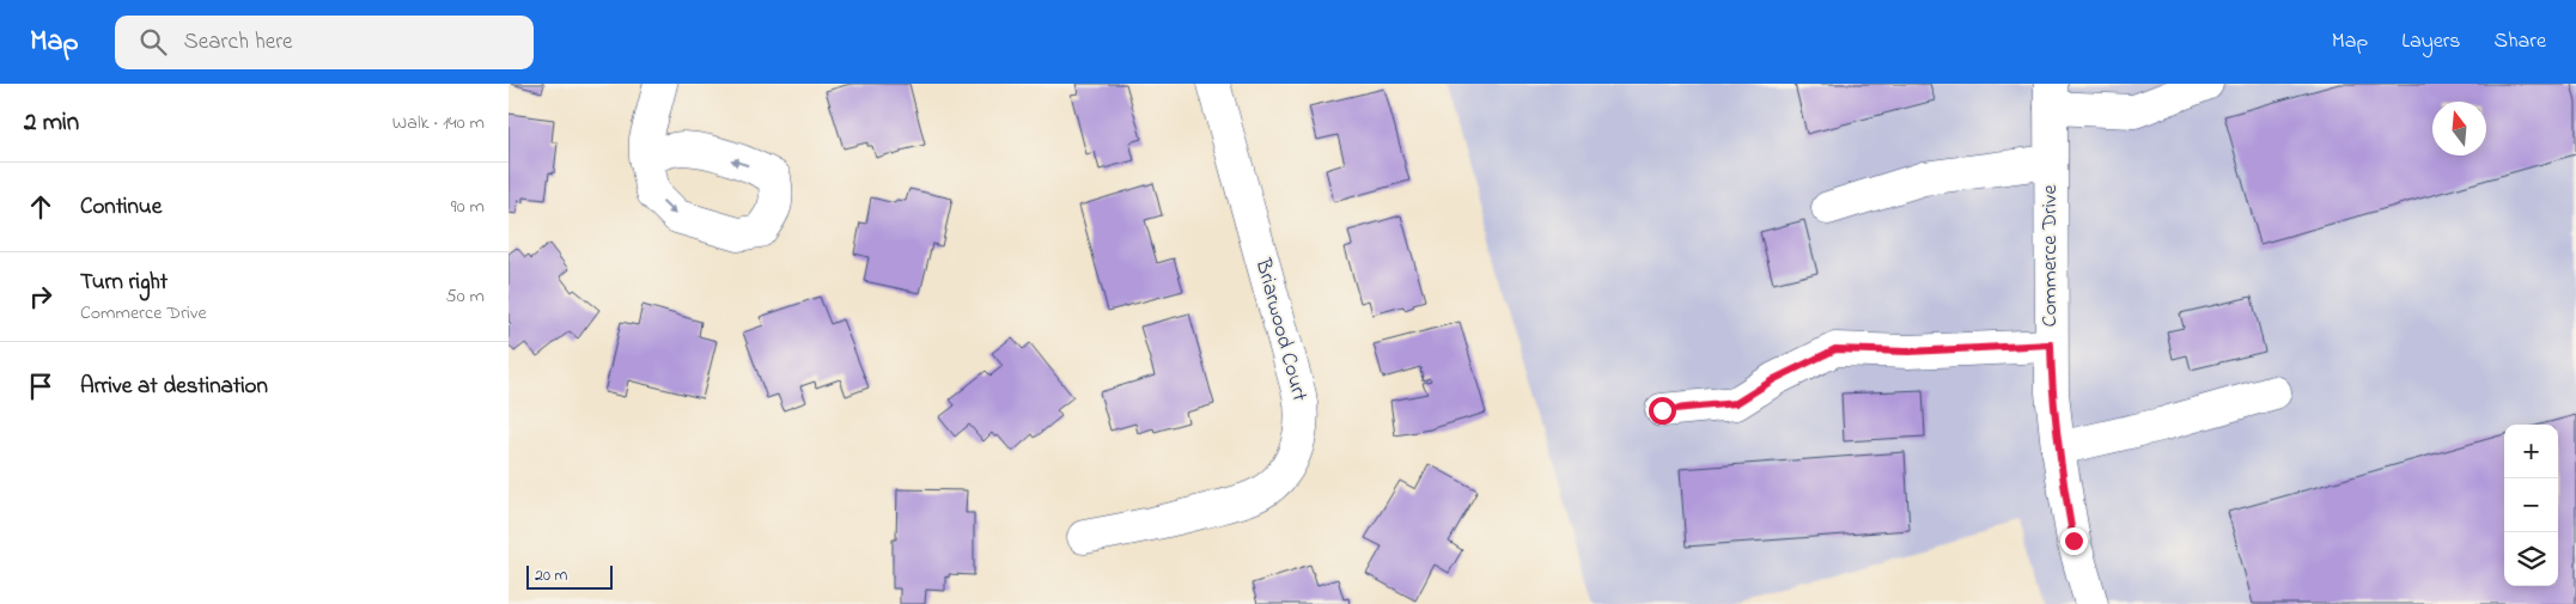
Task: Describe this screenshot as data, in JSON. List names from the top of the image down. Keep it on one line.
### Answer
{"streets":{"street":["Commerce Drive","Briarwood Court"]},"scale_bar":"20 m","north":"top","page":{"header":"Map","search":"Search here","nav":["Map","Layers","Share"],"heading":["2 min","Walk · 140 m"],"list":[["Continue","90 m"],["Turn right","Commerce Drive","50 m"],"Arrive at destination"],"map_buttons":["+","−"],"scale":"20 m"}}
